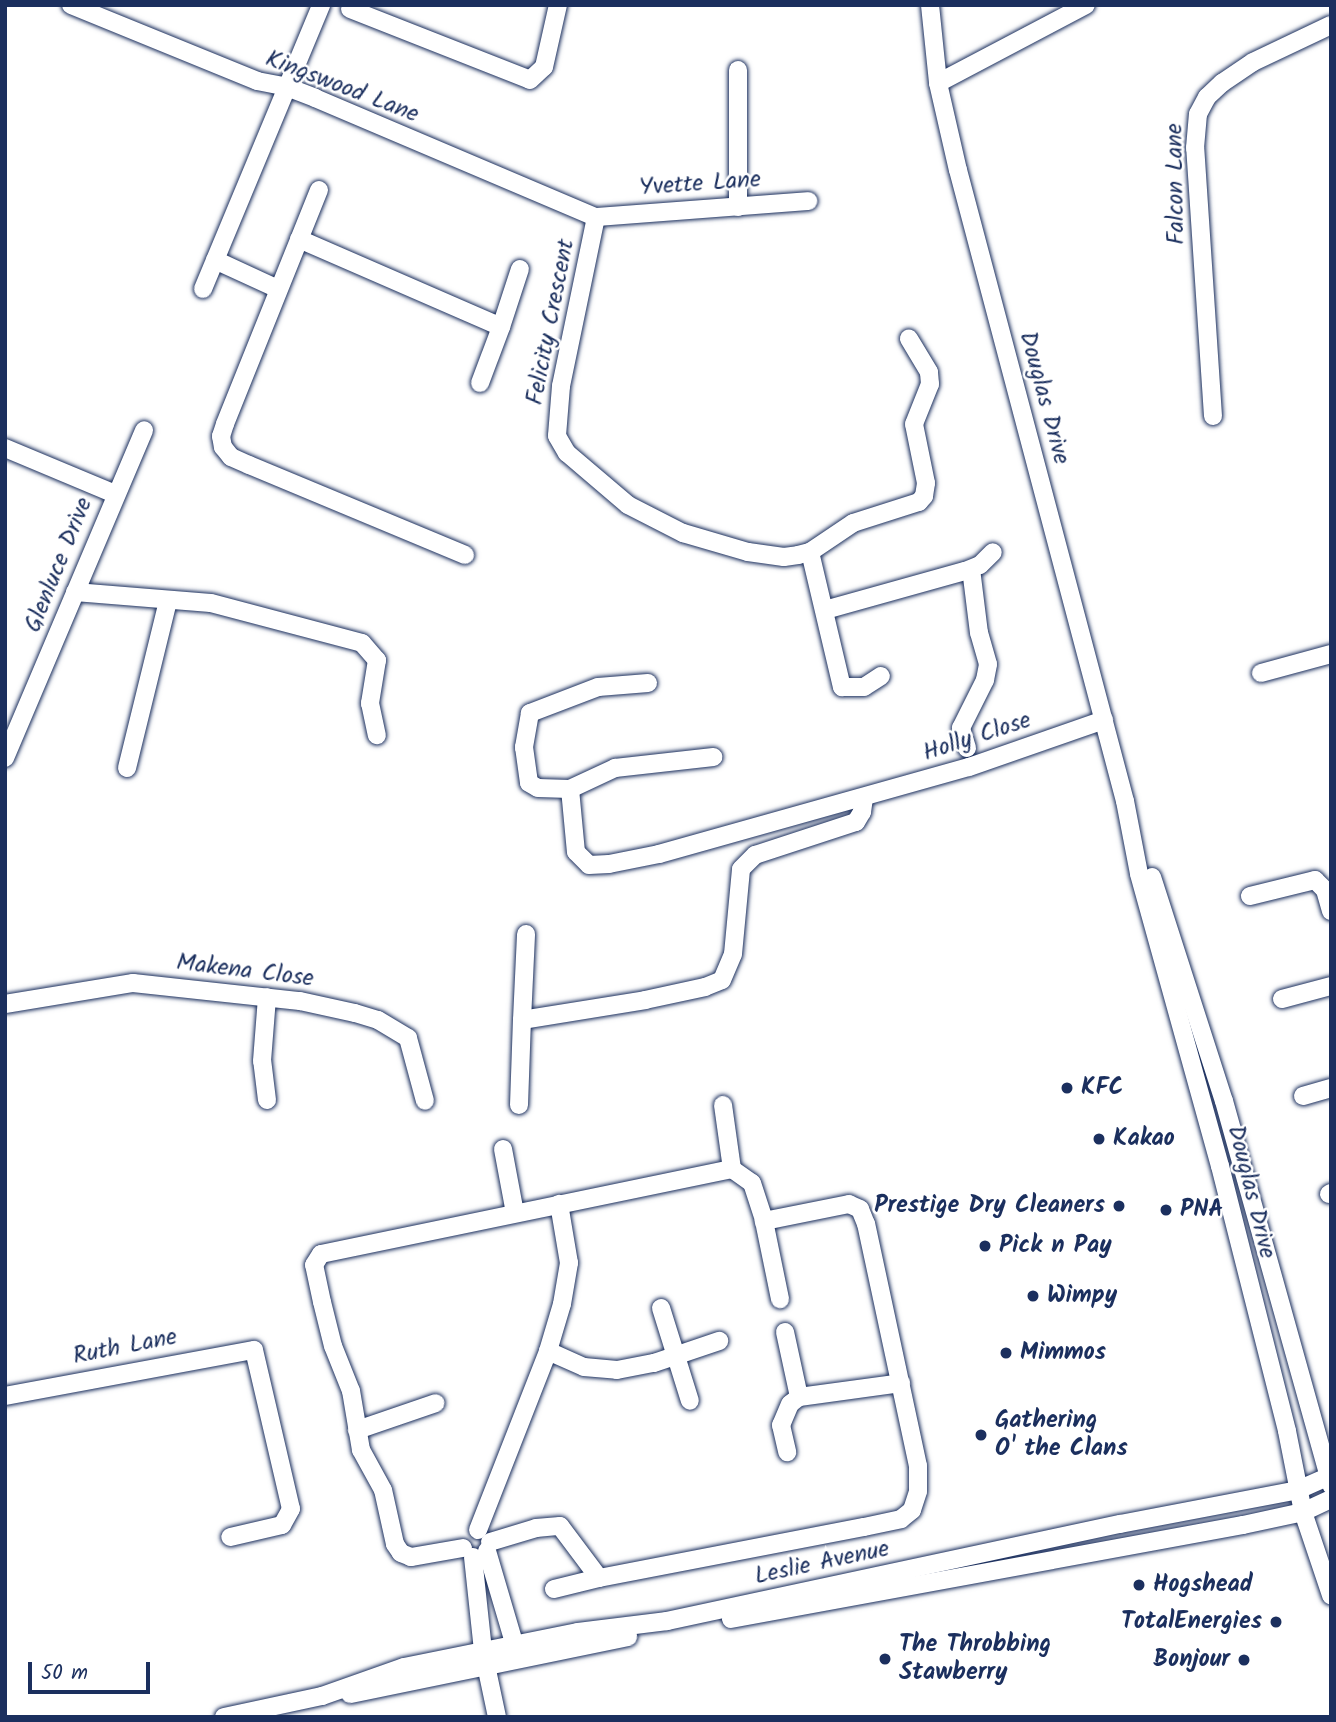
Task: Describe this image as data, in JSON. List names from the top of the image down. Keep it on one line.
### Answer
{"streets":{"street":["Kingswood Lane","Yvette Lane","Falcon Lane","Felicity Crescent","Douglas Drive","Glenluce Drive","Holly Close","Makena Close","Ruth Lane","Leslie Avenue"]},"crossings":[["Kingswood Lane","Yvette Lane"],["Kingswood Lane","Felicity Crescent"],["Yvette Lane","Felicity Crescent"],["Douglas Drive","Holly Close"],["Douglas Drive","Leslie Avenue"]],"places":["KFC","Kakao","Prestige Dry Cleaners","PNA","Pick n Pay","Wimpy","Mimmos","Gathering O' the Clans","Hogshead","TotalEnergies","The Throbbing Stawberry","Bonjour"],"scale_bar":"50 m"}
